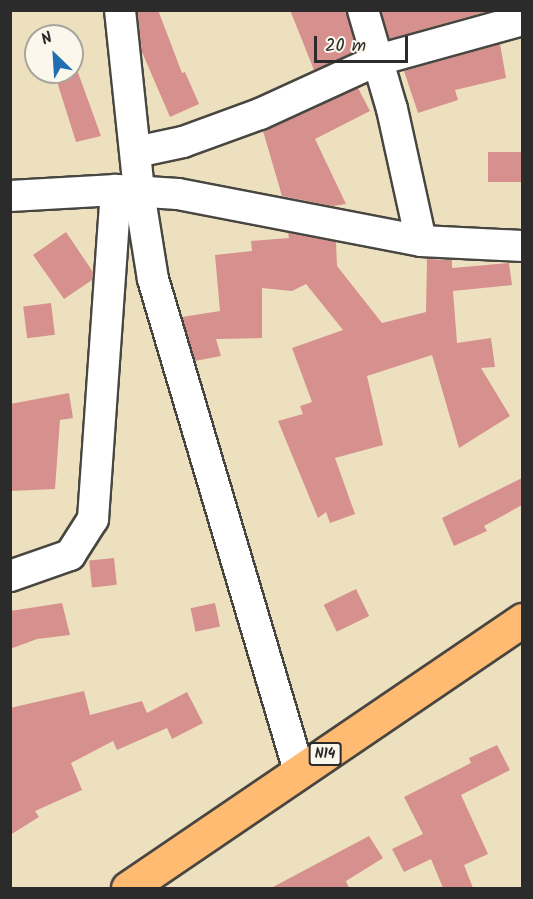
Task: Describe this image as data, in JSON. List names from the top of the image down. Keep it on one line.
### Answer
{"streets":{"main road":["N14"]},"scale_bar":"20 m","north":"top left"}
